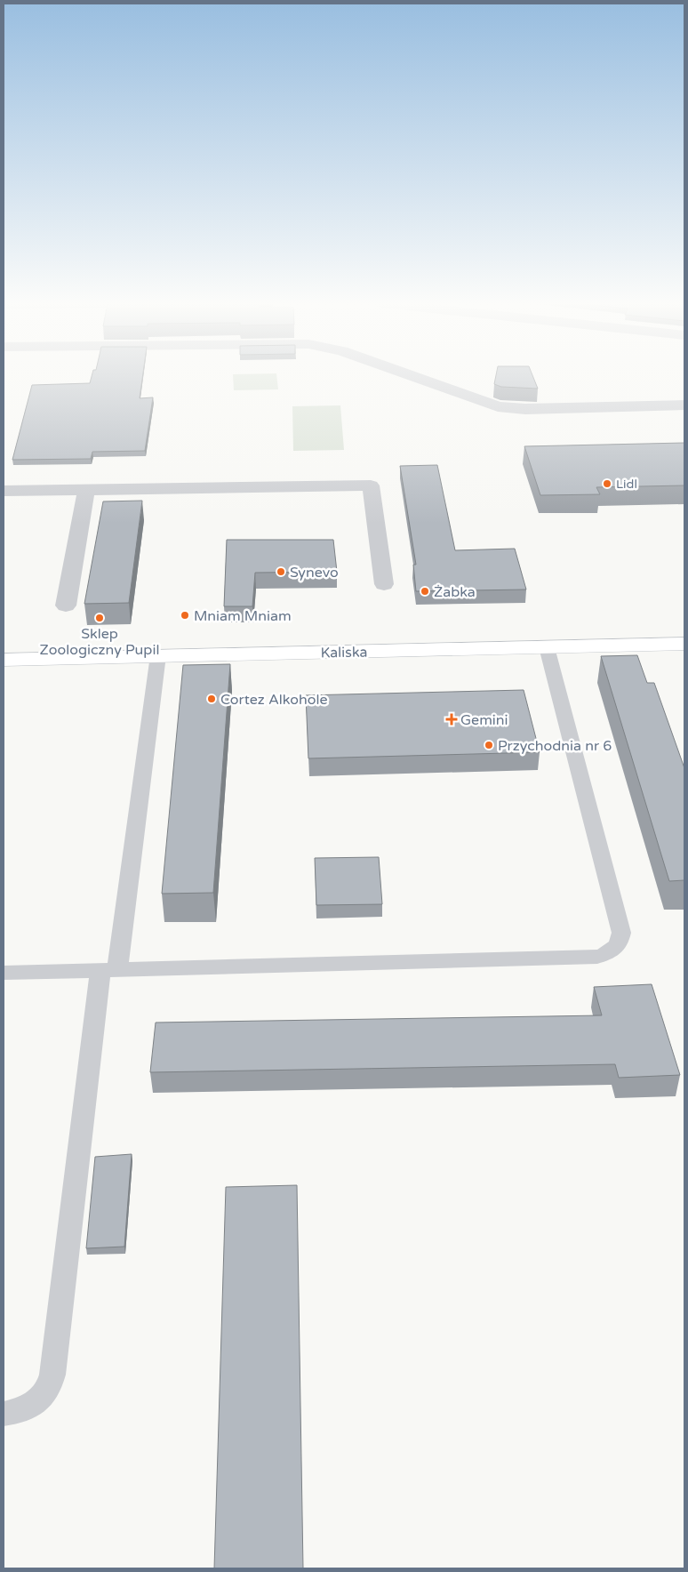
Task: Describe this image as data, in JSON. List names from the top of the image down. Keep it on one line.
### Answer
{"streets":{"street":["Kaliska"]},"places":{"other":["Lidl","Synevo","Żabka","Mniam Mniam","Sklep Zoologiczny Pupil","Cortez Alkohole","Przychodnia nr 6"],"health":["Gemini"]}}
